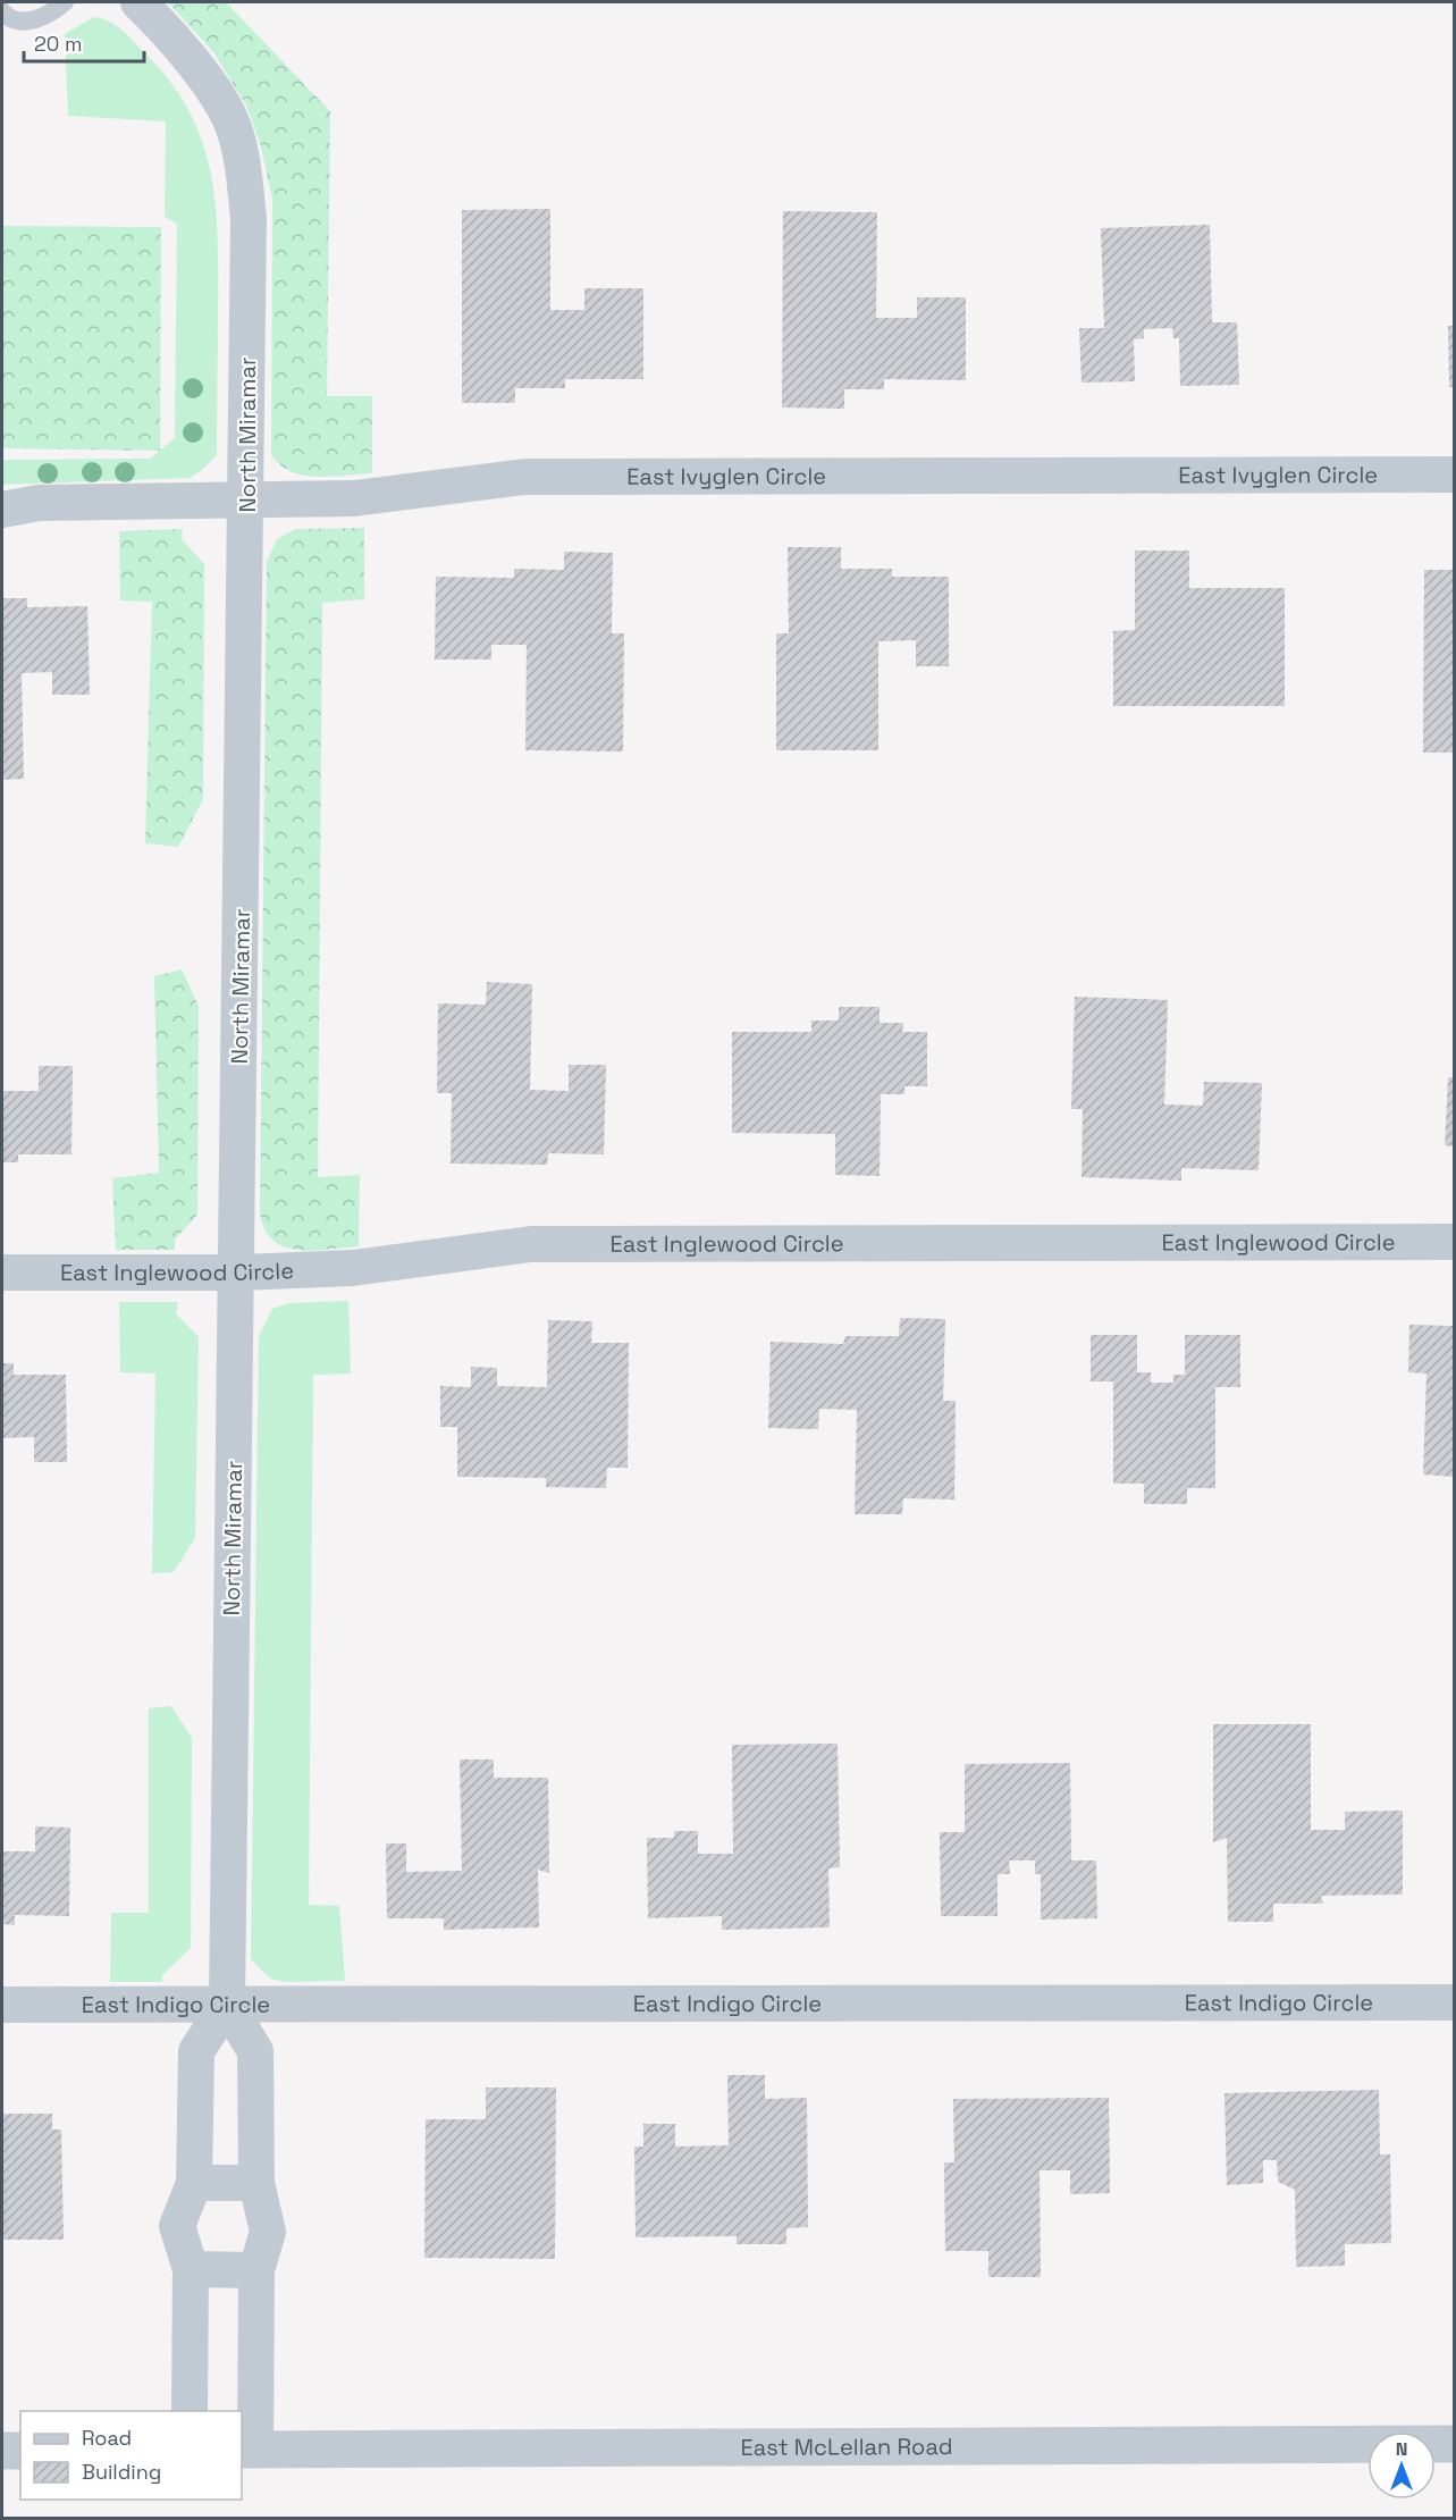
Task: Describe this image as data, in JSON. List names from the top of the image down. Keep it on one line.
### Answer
{"streets":{"street":["North Miramar","East Ivyglen Circle","East Inglewood Circle","East Indigo Circle","East McLellan Road"]},"crossings":[["North Miramar","East Ivyglen Circle"],["North Miramar","East Inglewood Circle"],["North Miramar","East Indigo Circle"]],"legend":["Road","Building"],"scale_bar":"20 m","north":"top"}
